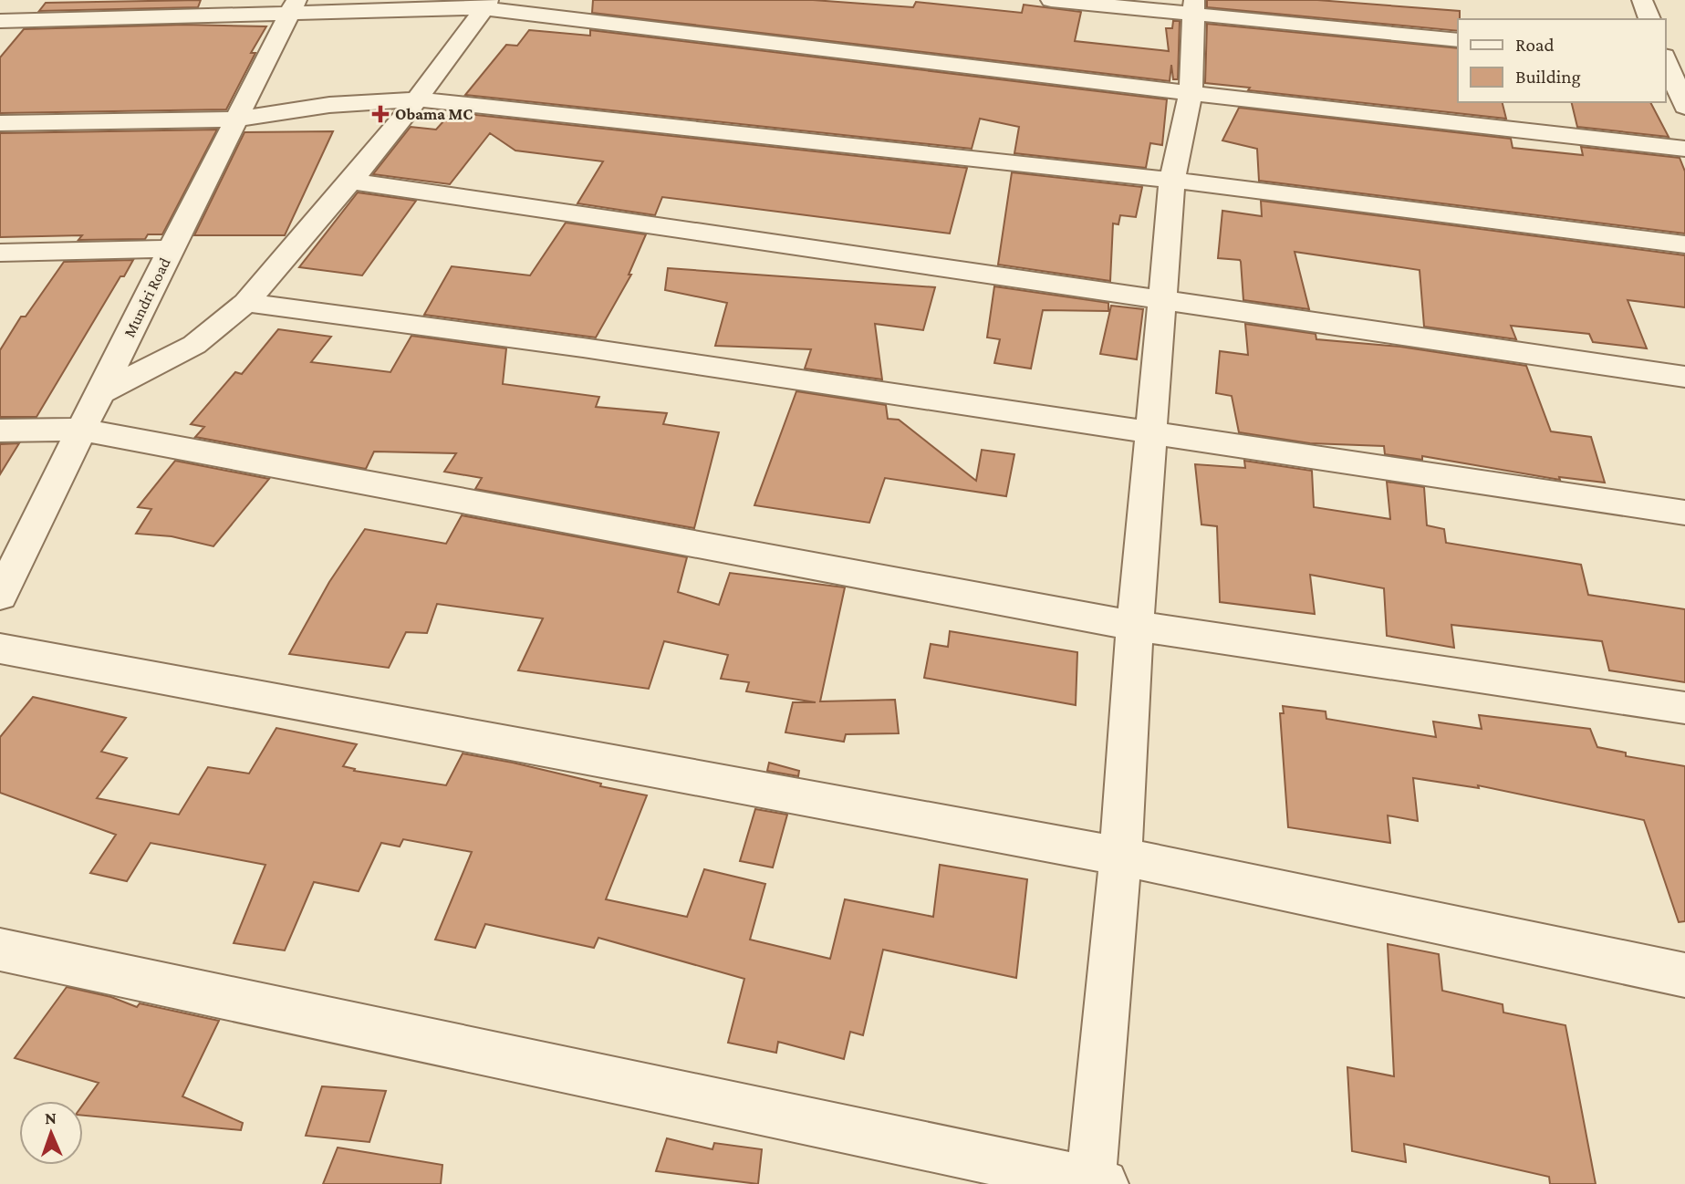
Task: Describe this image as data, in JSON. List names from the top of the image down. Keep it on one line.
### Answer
{"streets":{"street":["Mundri Road"]},"places":{"health":["Obama MC"]},"legend":["Road","Building"],"north":"top"}
